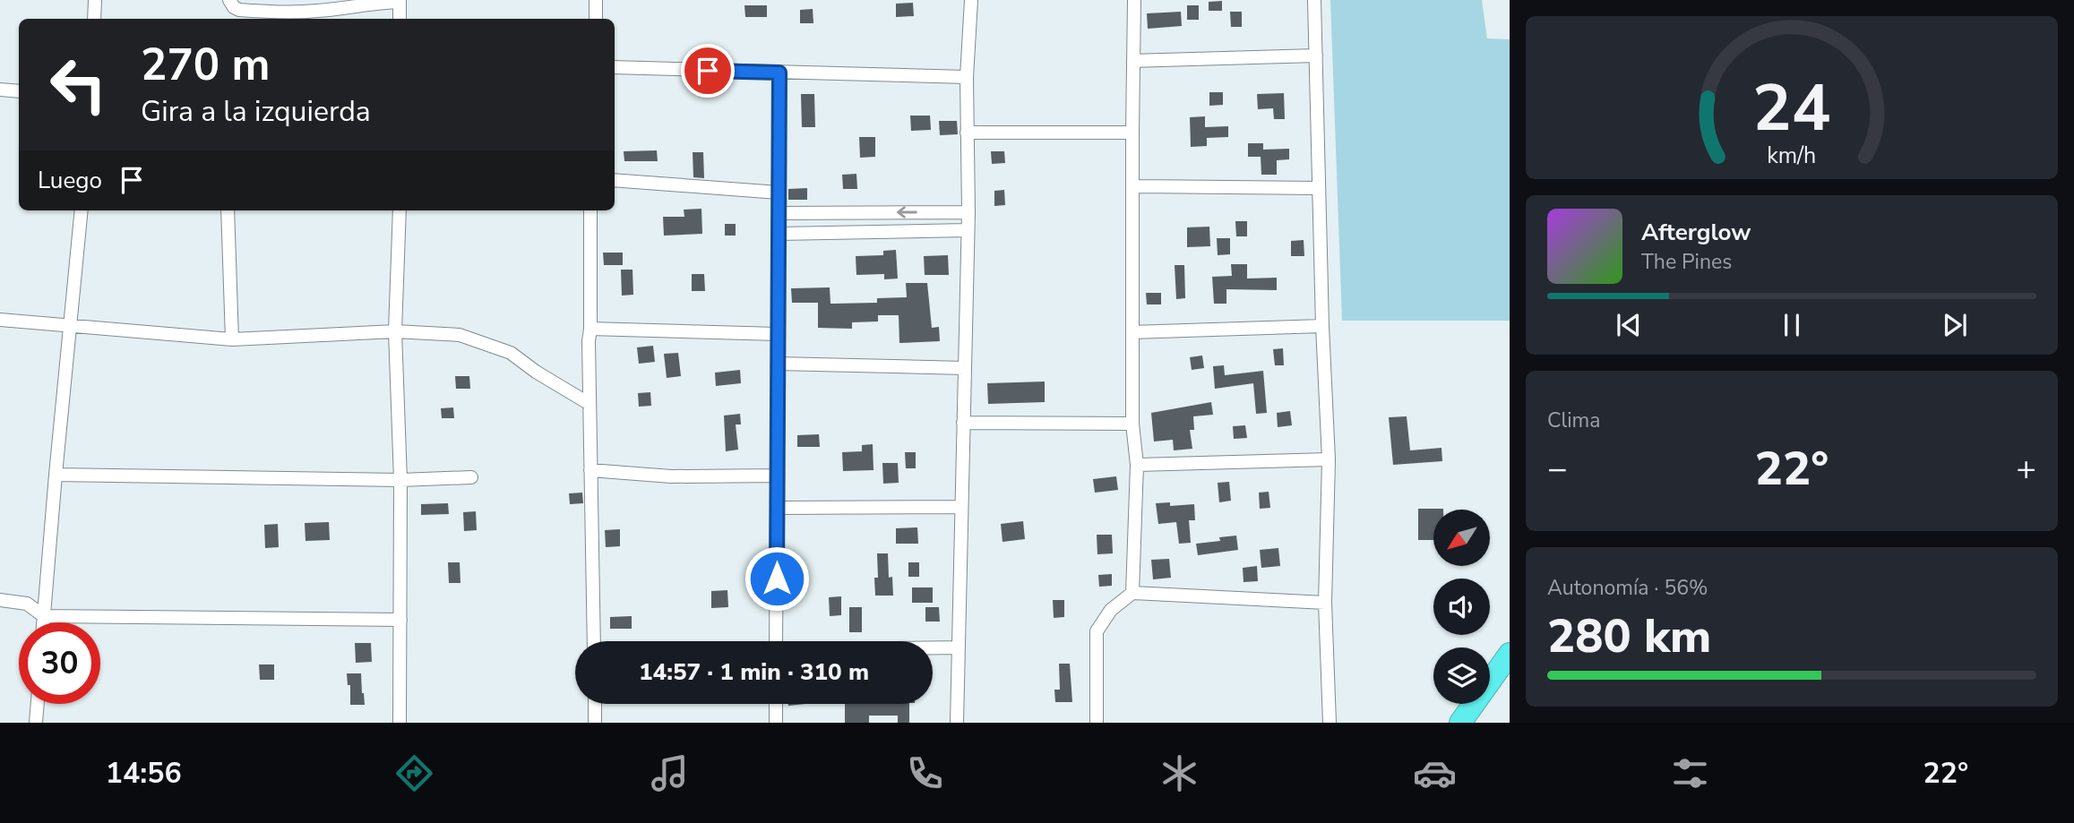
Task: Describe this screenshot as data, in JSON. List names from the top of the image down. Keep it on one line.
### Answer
{"north":"bottom left","page":{"turn":["270 m","Gira a la izquierda"],"then":"Luego","song":["Afterglow","The Pines"],"tile":["Clima",["Autonomía · 56%","280 km"]],"heat":["−","22°","+"],"limit":"30","trip":"14:57 · 1 min · 310 m","tabs":["14:56","22°"],"gauge":["24","km/h"]}}
